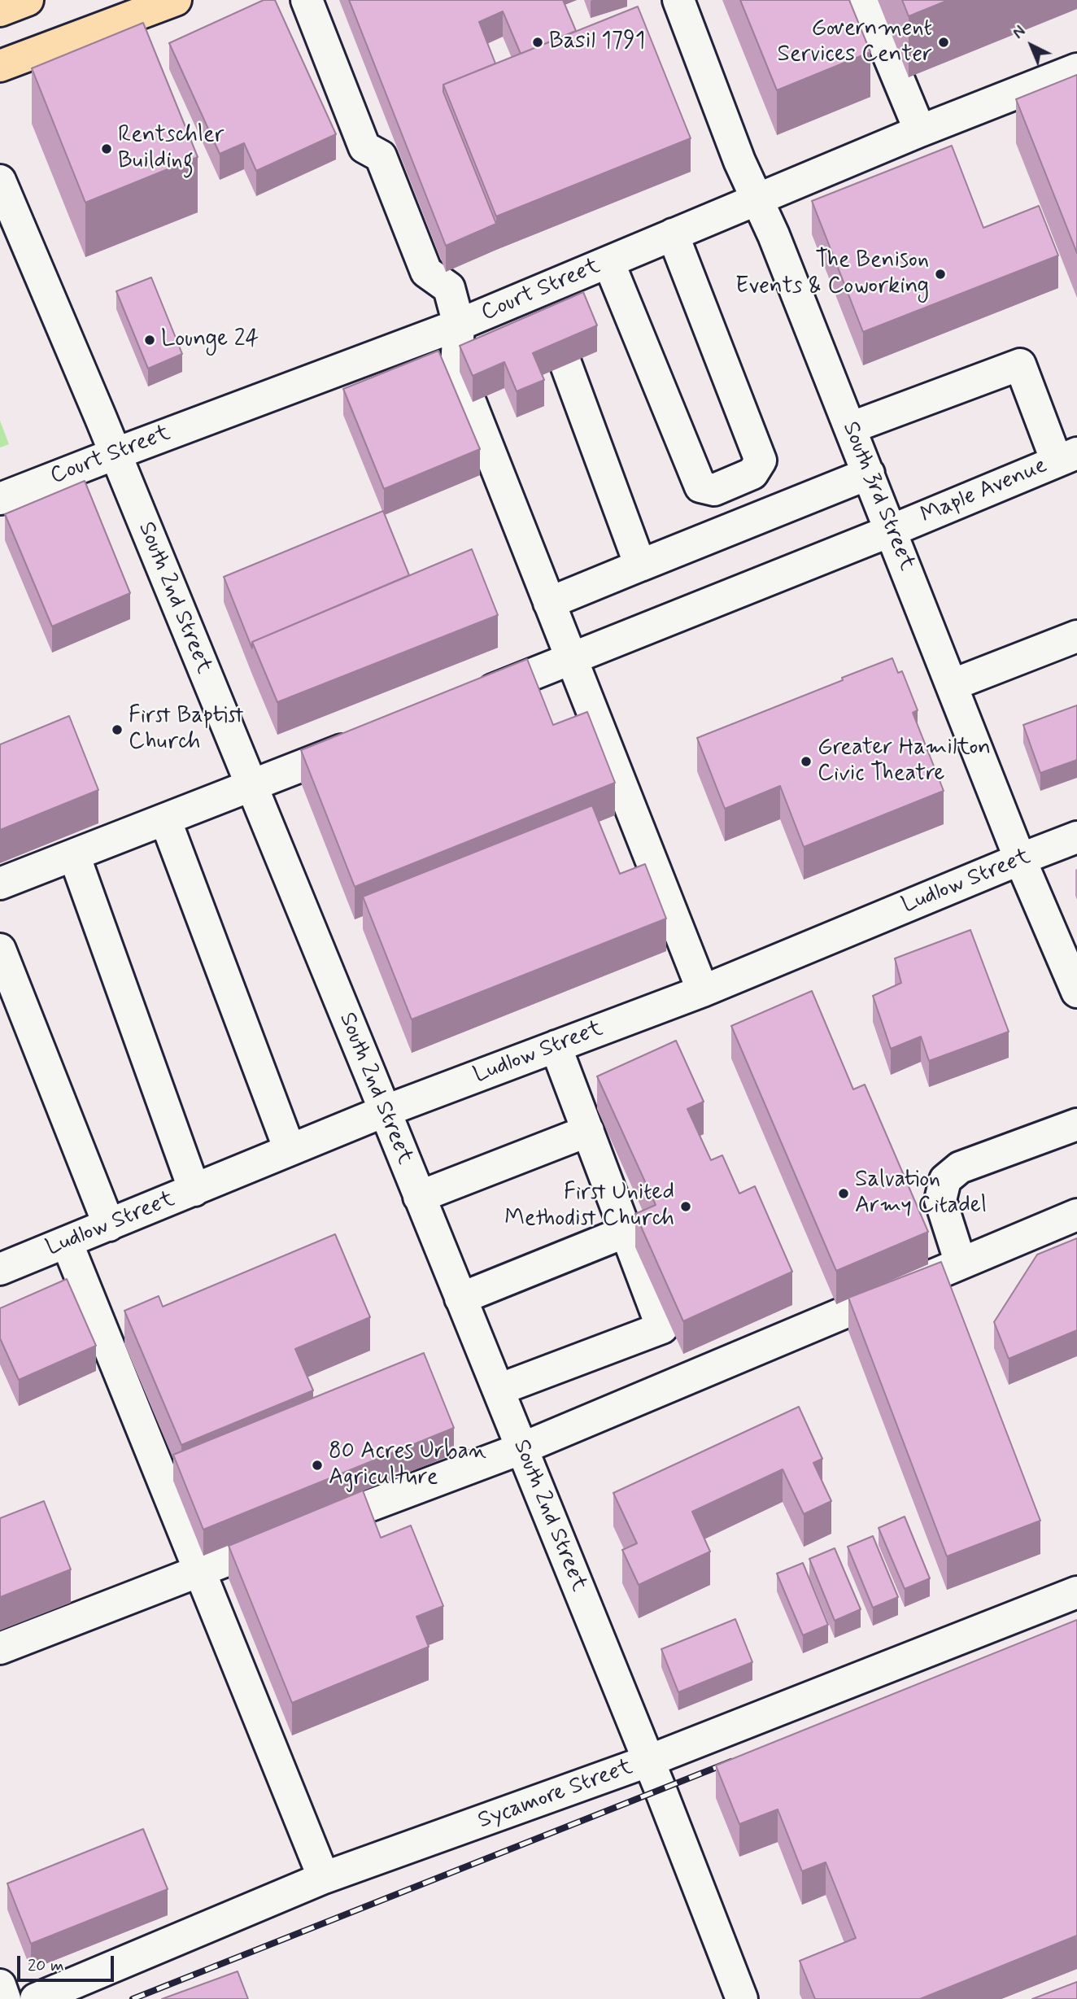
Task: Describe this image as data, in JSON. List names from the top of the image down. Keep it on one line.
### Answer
{"streets":{"street":["Court Street","Maple Avenue","South 3rd Street","South 2nd Street","Ludlow Street","Sycamore Street"]},"crossings":[["Court Street","South 3rd Street"],["Court Street","South 2nd Street"],["Maple Avenue","South 3rd Street"],["South 3rd Street","Ludlow Street"],["South 2nd Street","Ludlow Street"],["South 2nd Street","Sycamore Street"]],"places":["Basil 1791","Government Services Center","Rentschler Building","The Benison Events & Coworking","Lounge 24","First Baptist Church","Greater Hamilton Civic Theatre","Salvation Army Citadel","First United Methodist Church","80 Acres Urban Agriculture"],"scale_bar":"20 m","north":"top left"}
